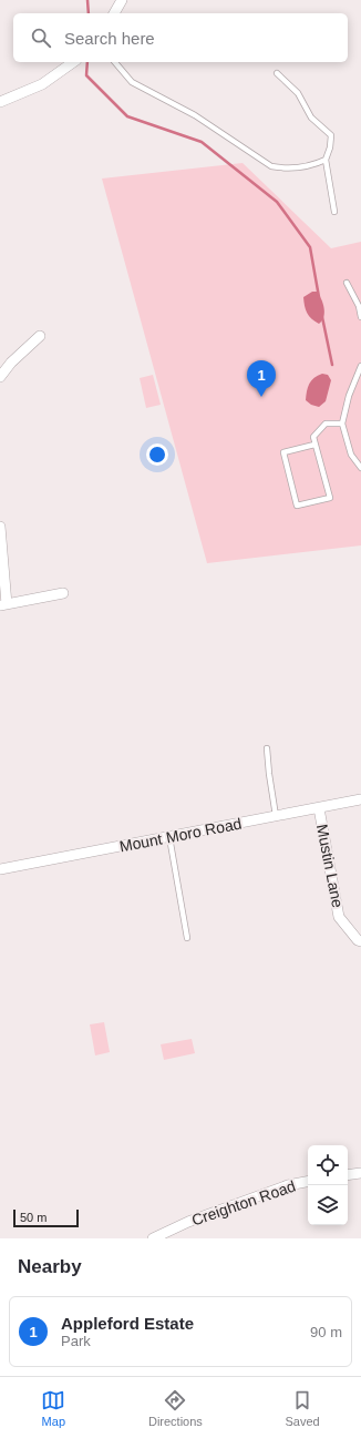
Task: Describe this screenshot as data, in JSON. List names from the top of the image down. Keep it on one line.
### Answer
{"streets":{"street":["Mount Moro Road","Mustin Lane","Creighton Road"]},"crossings":[["Mount Moro Road","Mustin Lane"]],"scale_bar":"50 m","page":{"search":"Search here","pins":"1","scale":"50 m","heading":"Nearby","list":[{"mark":"1","name":"Appleford Estate","note":"Park","value":"90 m"}],"nav":["Map","Directions","Saved"]}}
